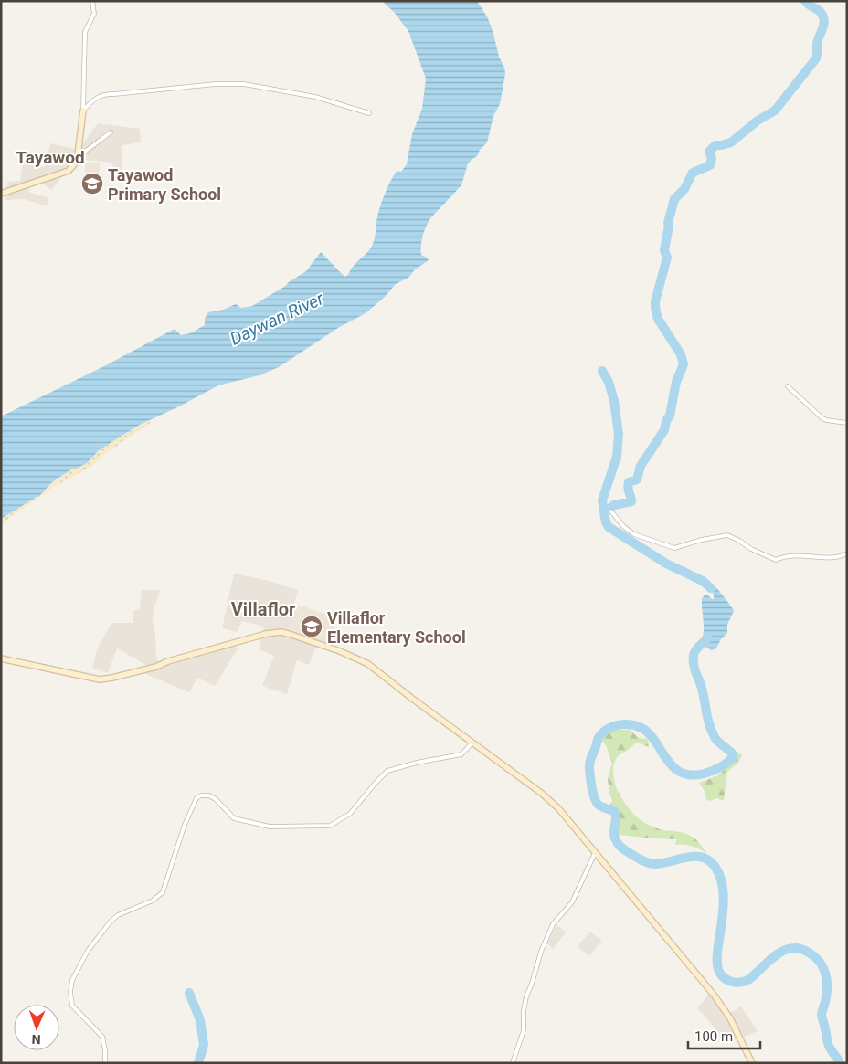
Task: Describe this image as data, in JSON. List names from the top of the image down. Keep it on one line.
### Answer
{"districts":["Tayawod","Villaflor"],"water":["Daywan River"],"places":{"school or university":["Tayawod Primary School","Villaflor Elementary School"]},"scale_bar":"100 m","north":"bottom"}
